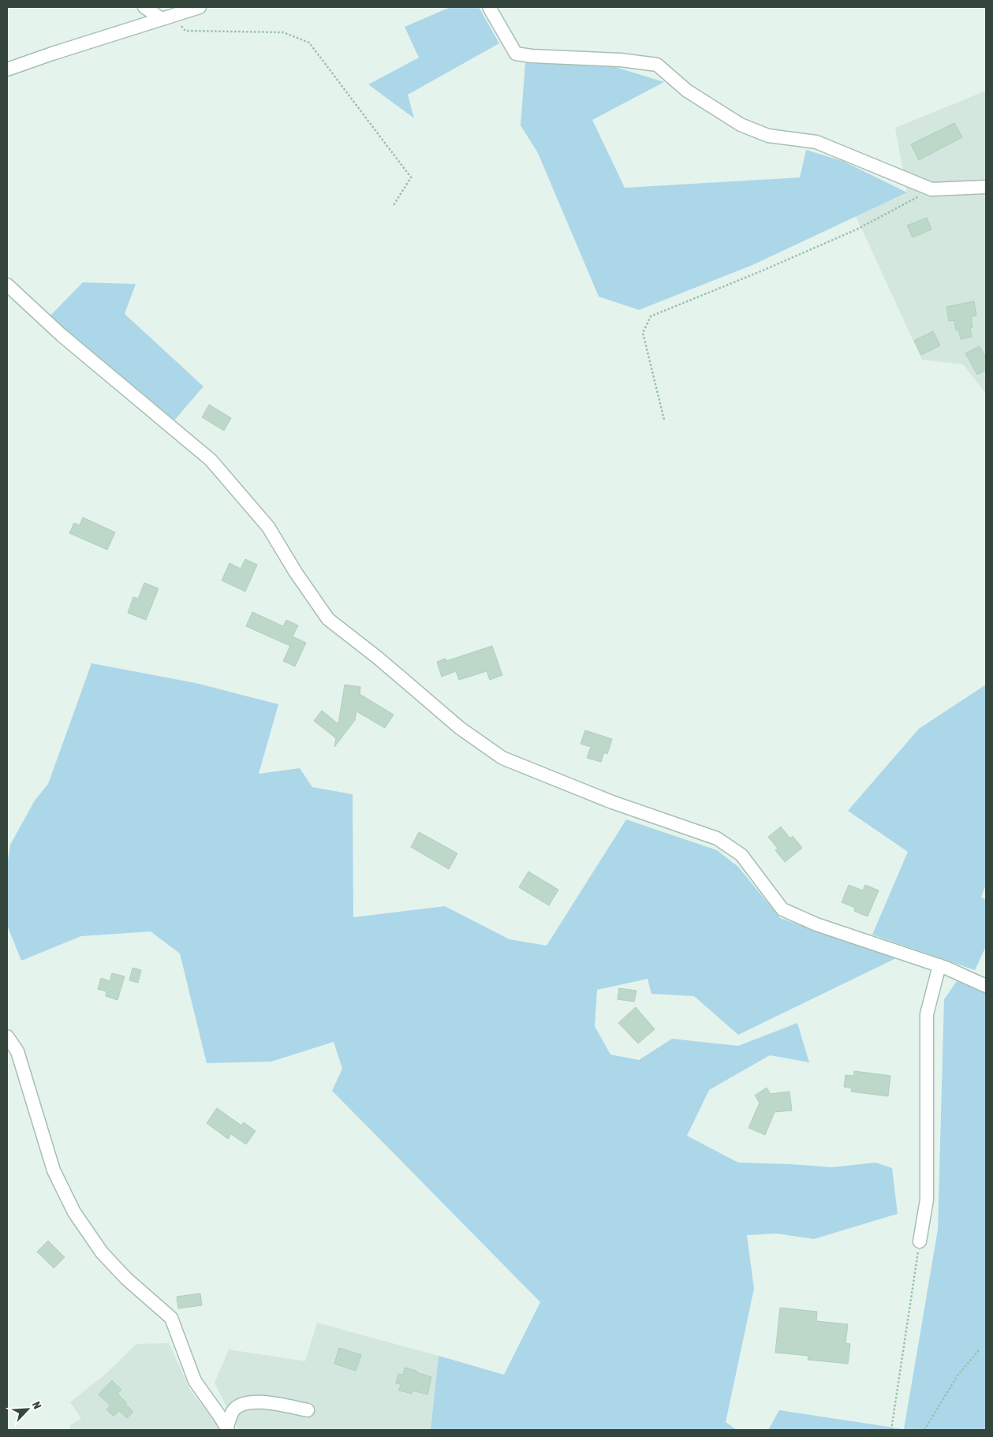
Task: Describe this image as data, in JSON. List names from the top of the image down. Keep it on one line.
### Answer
{"north":"top right"}
